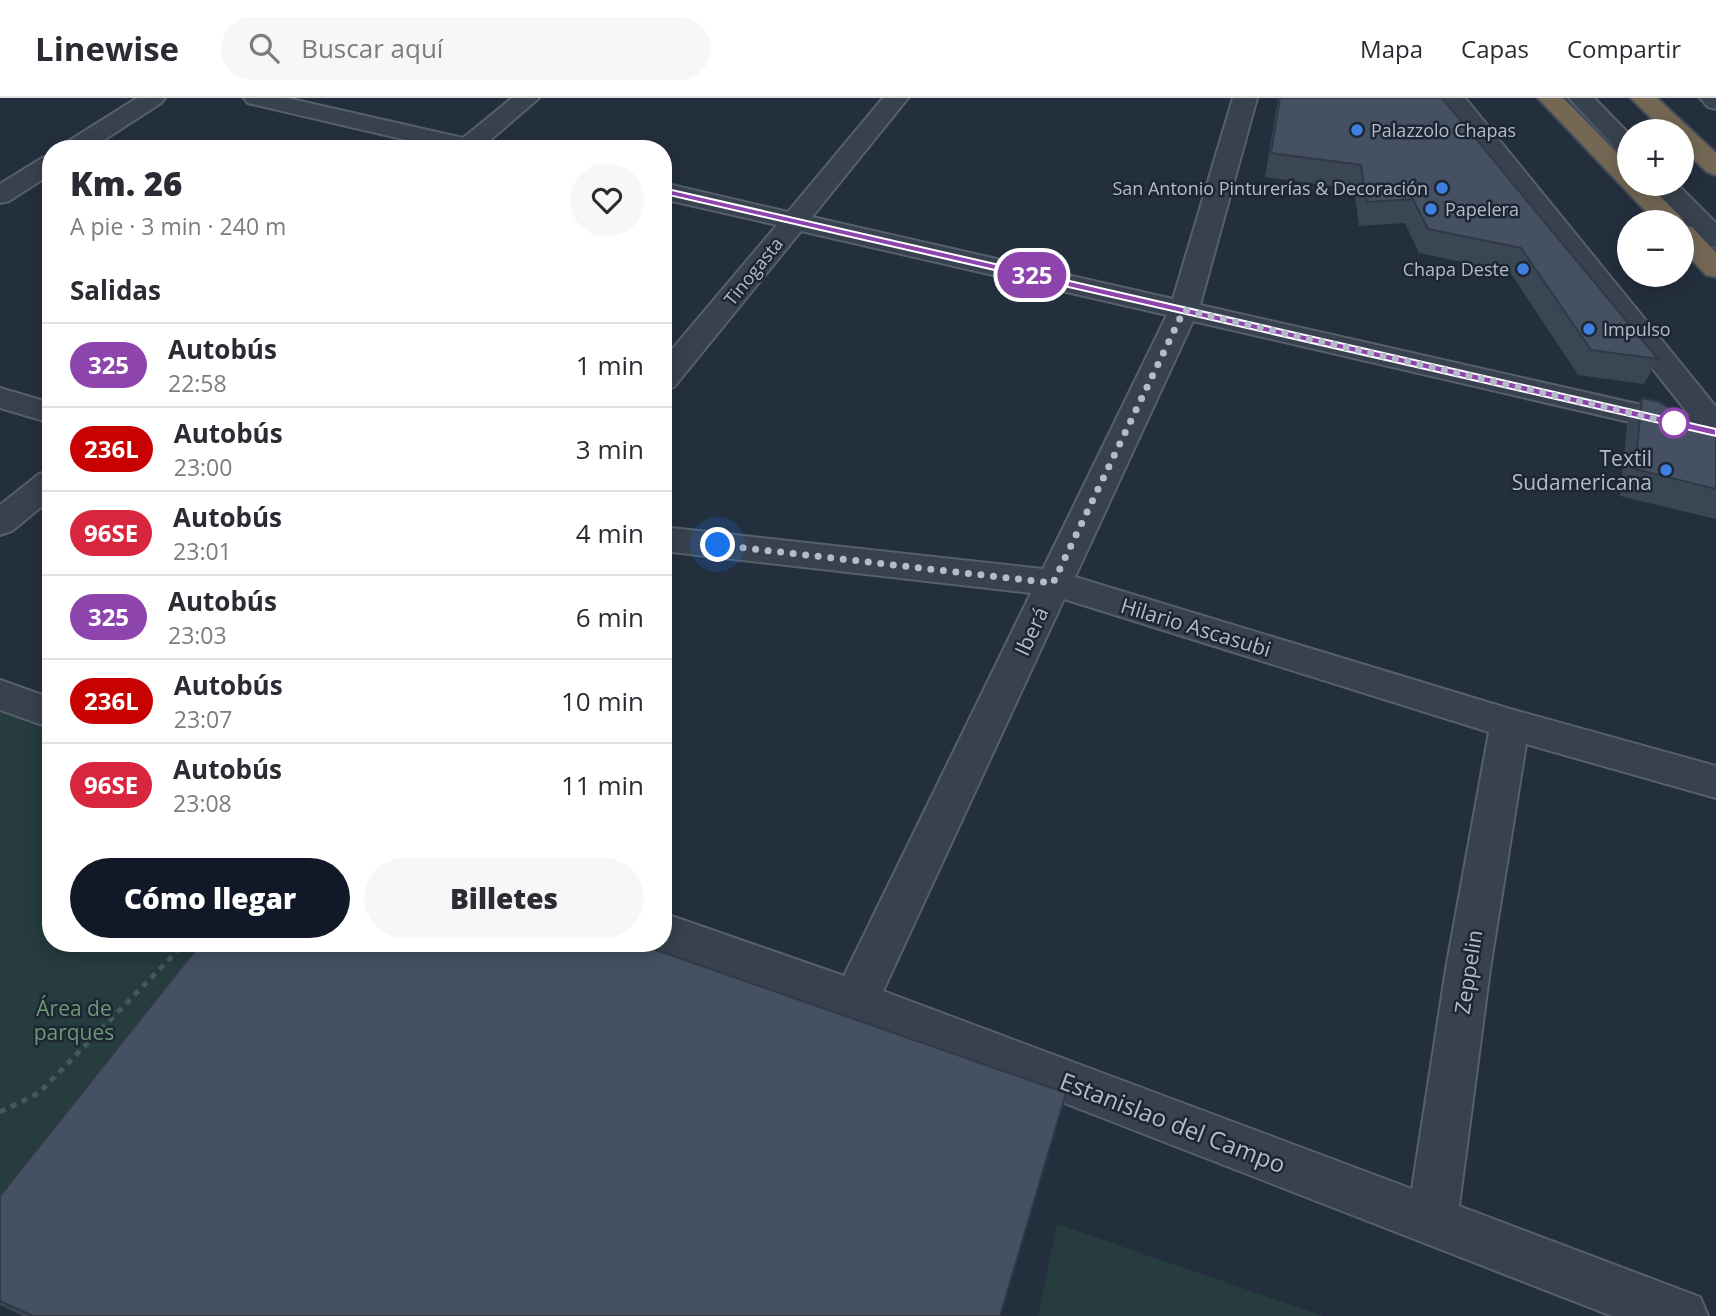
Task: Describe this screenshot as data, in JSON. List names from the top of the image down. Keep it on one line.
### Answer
{"streets":{"street":["Tinogasta","Hilario Ascasubi","Iberá","Zeppelin","Estanislao del Campo"]},"crossings":[["Hilario Ascasubi","Iberá"],["Hilario Ascasubi","Zeppelin"],["Iberá","Estanislao del Campo"],["Zeppelin","Estanislao del Campo"]],"parks":["Área de parques"],"places":["Palazzolo Chapas","San Antonio Pinturerías & Decoración","Papelera","Chapa Deste","Impulso","Textil Sudamericana"],"lines":["bus line 325"],"page":{"header":"Linewise","search":"Buscar aquí","nav":["Mapa","Capas","Compartir"],"on_map":"325","map_buttons":["+","−"],"heading":[["Km. 26","A pie · 3 min · 240 m"],"Salidas"],"list":[{"mark":"325","name":"Autobús","note":"22:58","value":"1 min"},{"mark":"236L","name":"Autobús","note":"23:00","value":"3 min"},{"mark":"96SE","name":"Autobús","note":"23:01","value":"4 min"},{"mark":"325","name":"Autobús","note":"23:03","value":"6 min"},{"mark":"236L","name":"Autobús","note":"23:07","value":"10 min"},{"mark":"96SE","name":"Autobús","note":"23:08","value":"11 min"}],"buttons":["Cómo llegar","Billetes"]}}
